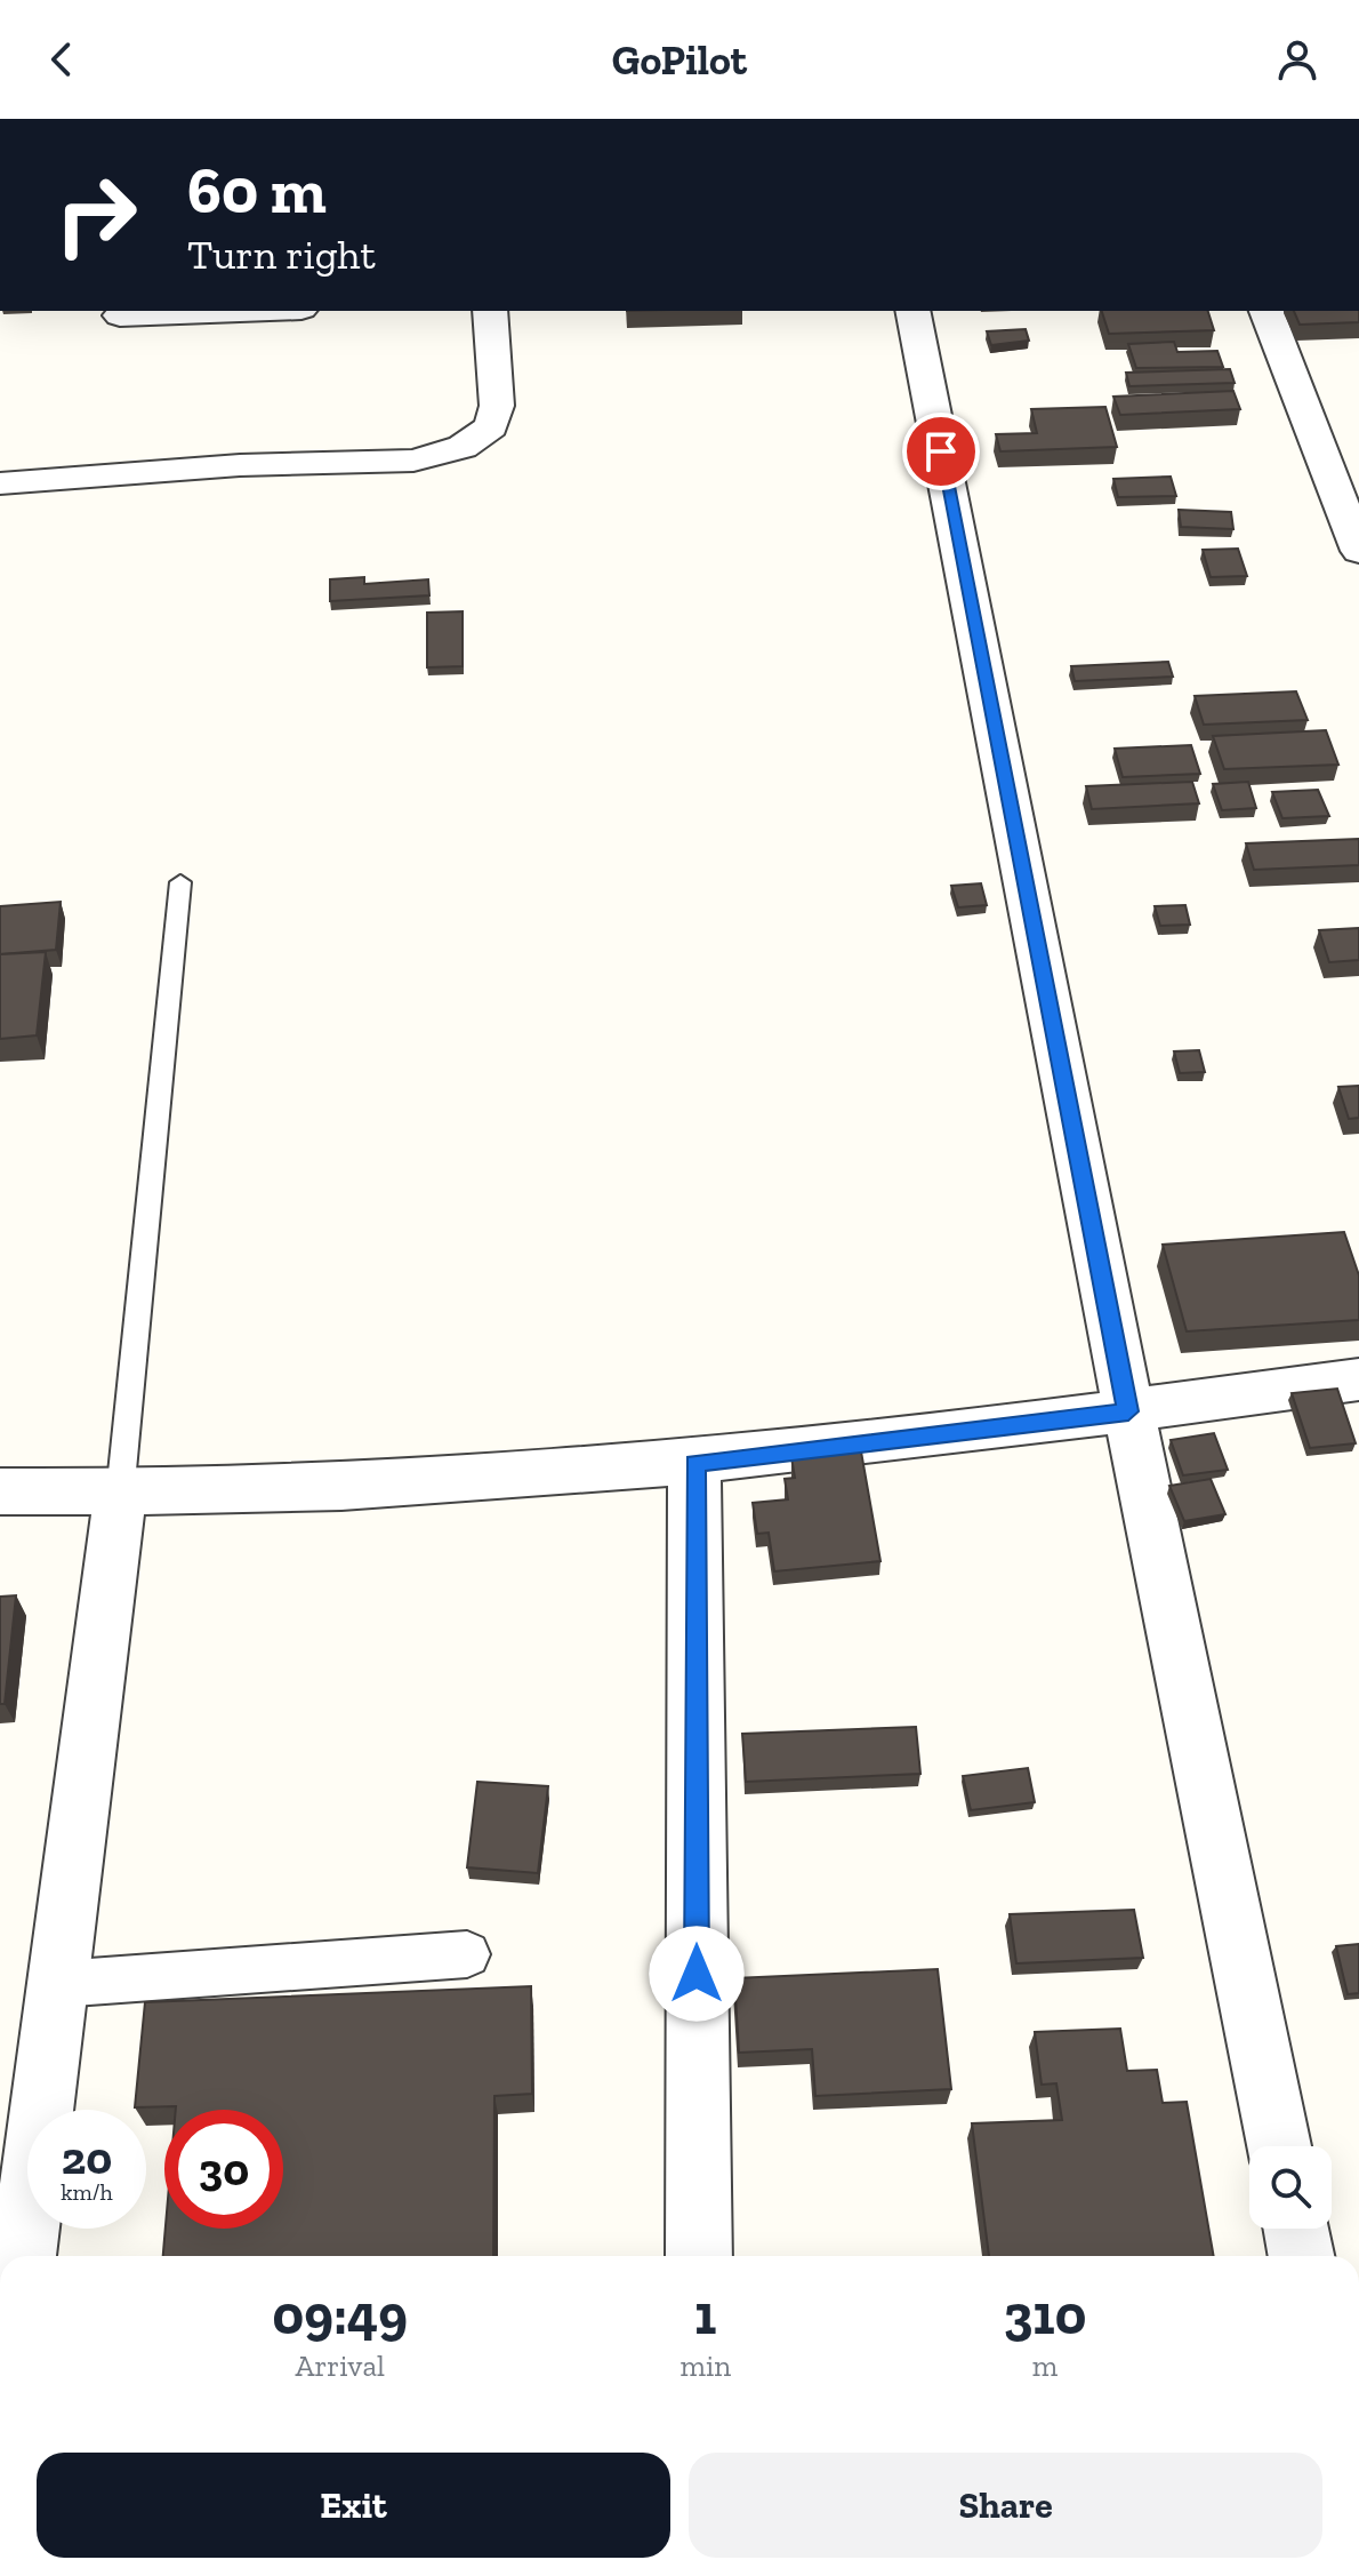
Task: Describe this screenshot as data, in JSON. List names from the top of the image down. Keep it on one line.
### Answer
{"page":{"header":"GoPilot","turn":["60 m","Turn right"],"speed":"20 km/h","limit":"30","eta":["09:49","Arrival","1","min","310","m"],"buttons":["Exit","Share"]}}
